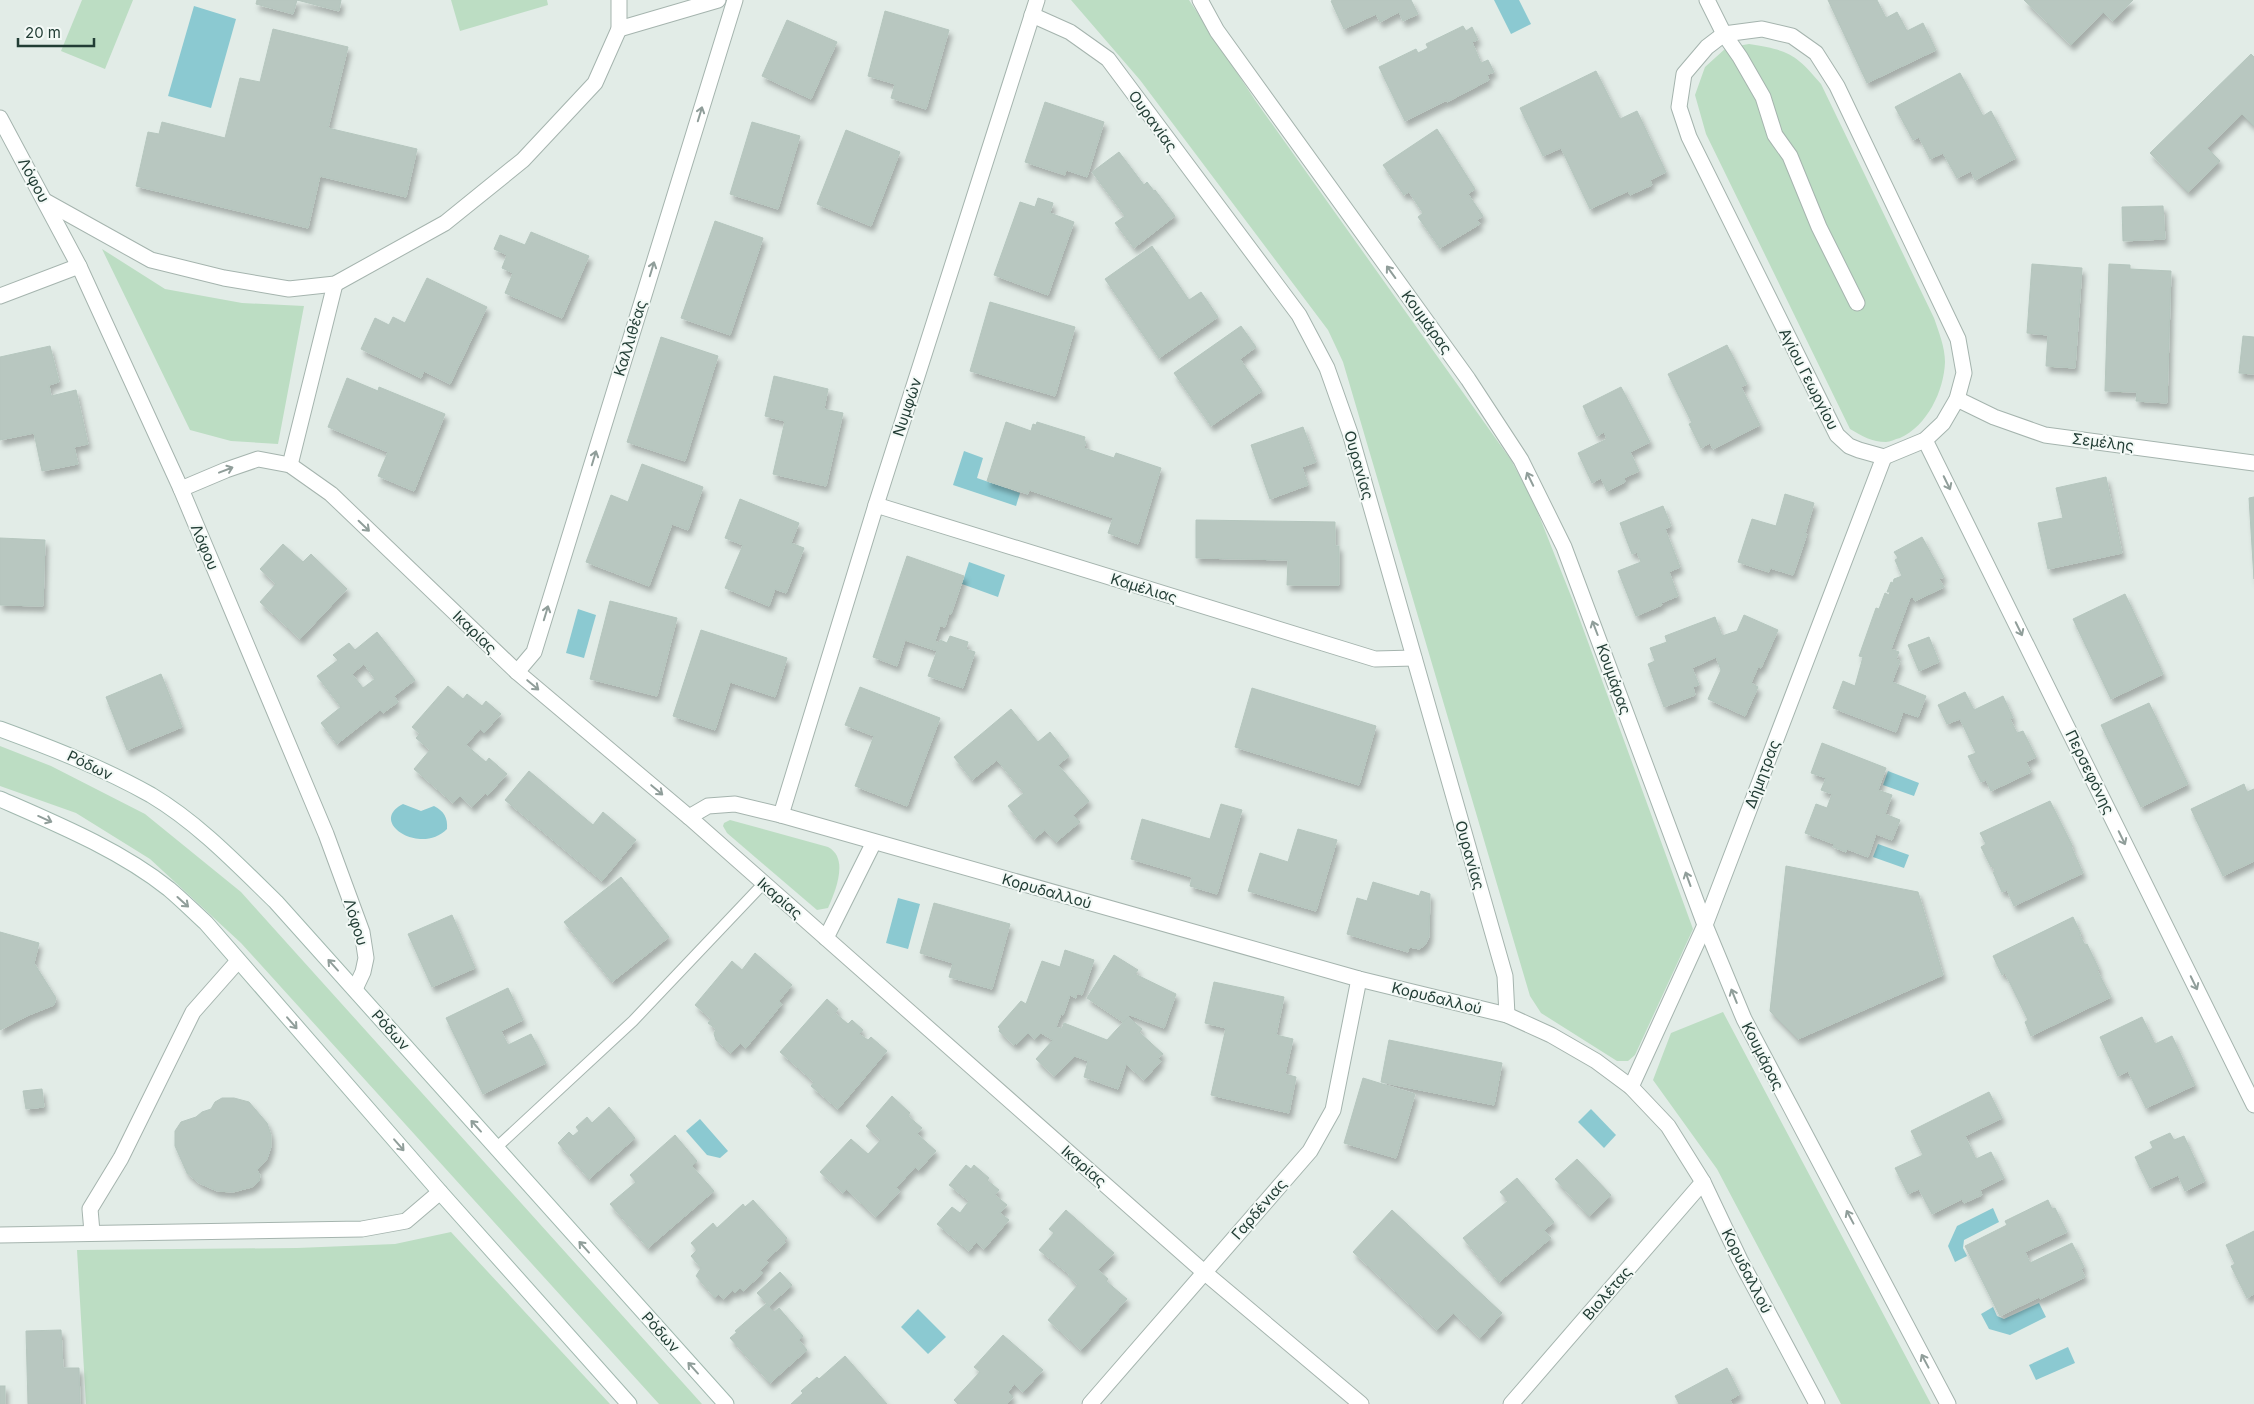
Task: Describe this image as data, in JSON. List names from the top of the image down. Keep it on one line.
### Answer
{"streets":{"street":["Ουρανίας","Λόφου","Κουμάρας","Καλλιθέας","Αγίου Γεωργίου","Νυμφών","Σεμέλης","Καμέλιας","Ικαρίας","Ρόδων","Περσεφόνης","Δήμητρας","Κορυδαλλού","Γαρδένιας","Βιολέτας"]},"crossings":[["Ουρανίας","Νυμφών"],["Ουρανίας","Καμέλιας"],["Ουρανίας","Κορυδαλλού"],["Λόφου","Ικαρίας"],["Λόφου","Ρόδων"],["Κουμάρας","Δήμητρας"],["Καλλιθέας","Ικαρίας"],["Αγίου Γεωργίου","Δήμητρας"],["Νυμφών","Καμέλιας"],["Νυμφών","Κορυδαλλού"],["Ικαρίας","Κορυδαλλού"],["Ικαρίας","Γαρδένιας"],["Δήμητρας","Κορυδαλλού"],["Κορυδαλλού","Γαρδένιας"],["Κορυδαλλού","Βιολέτας"]],"one_way":["Κουμάρας","Καλλιθέας","Ικαρίας","Περσεφόνης"],"scale_bar":"20 m"}
